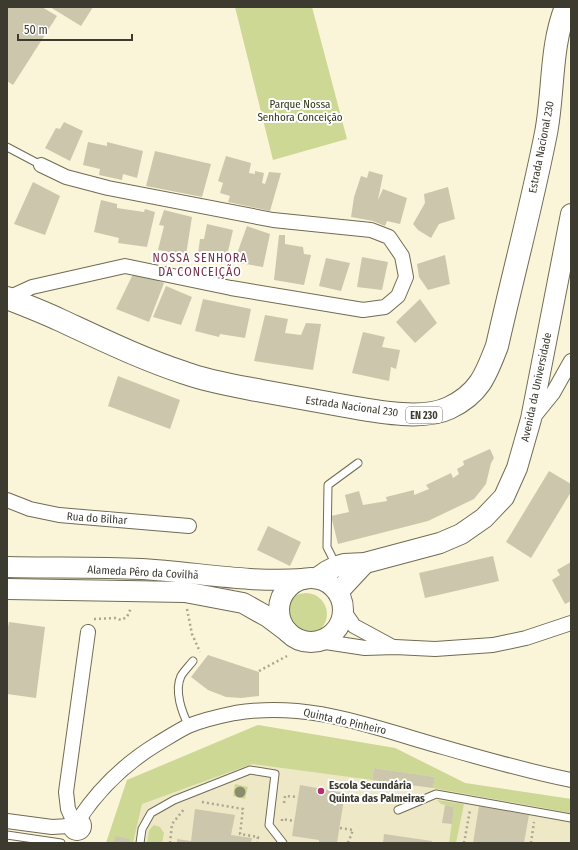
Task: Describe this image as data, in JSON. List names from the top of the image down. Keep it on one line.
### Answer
{"streets":{"main road":["Estrada Nacional 230","Avenida da Universidade","EN 230","Alameda Pêro da Covilhã"],"street":["Rua do Bilhar","Quinta do Pinheiro"]},"crossings":[["Avenida da Universidade","Alameda Pêro da Covilhã"]],"districts":["NOSSA SENHORA DA CONCEIÇÃO"],"parks":["Parque Nossa Senhora Conceição"],"places":["Escola Secundária Quinta das Palmeiras"],"scale_bar":"50 m"}
